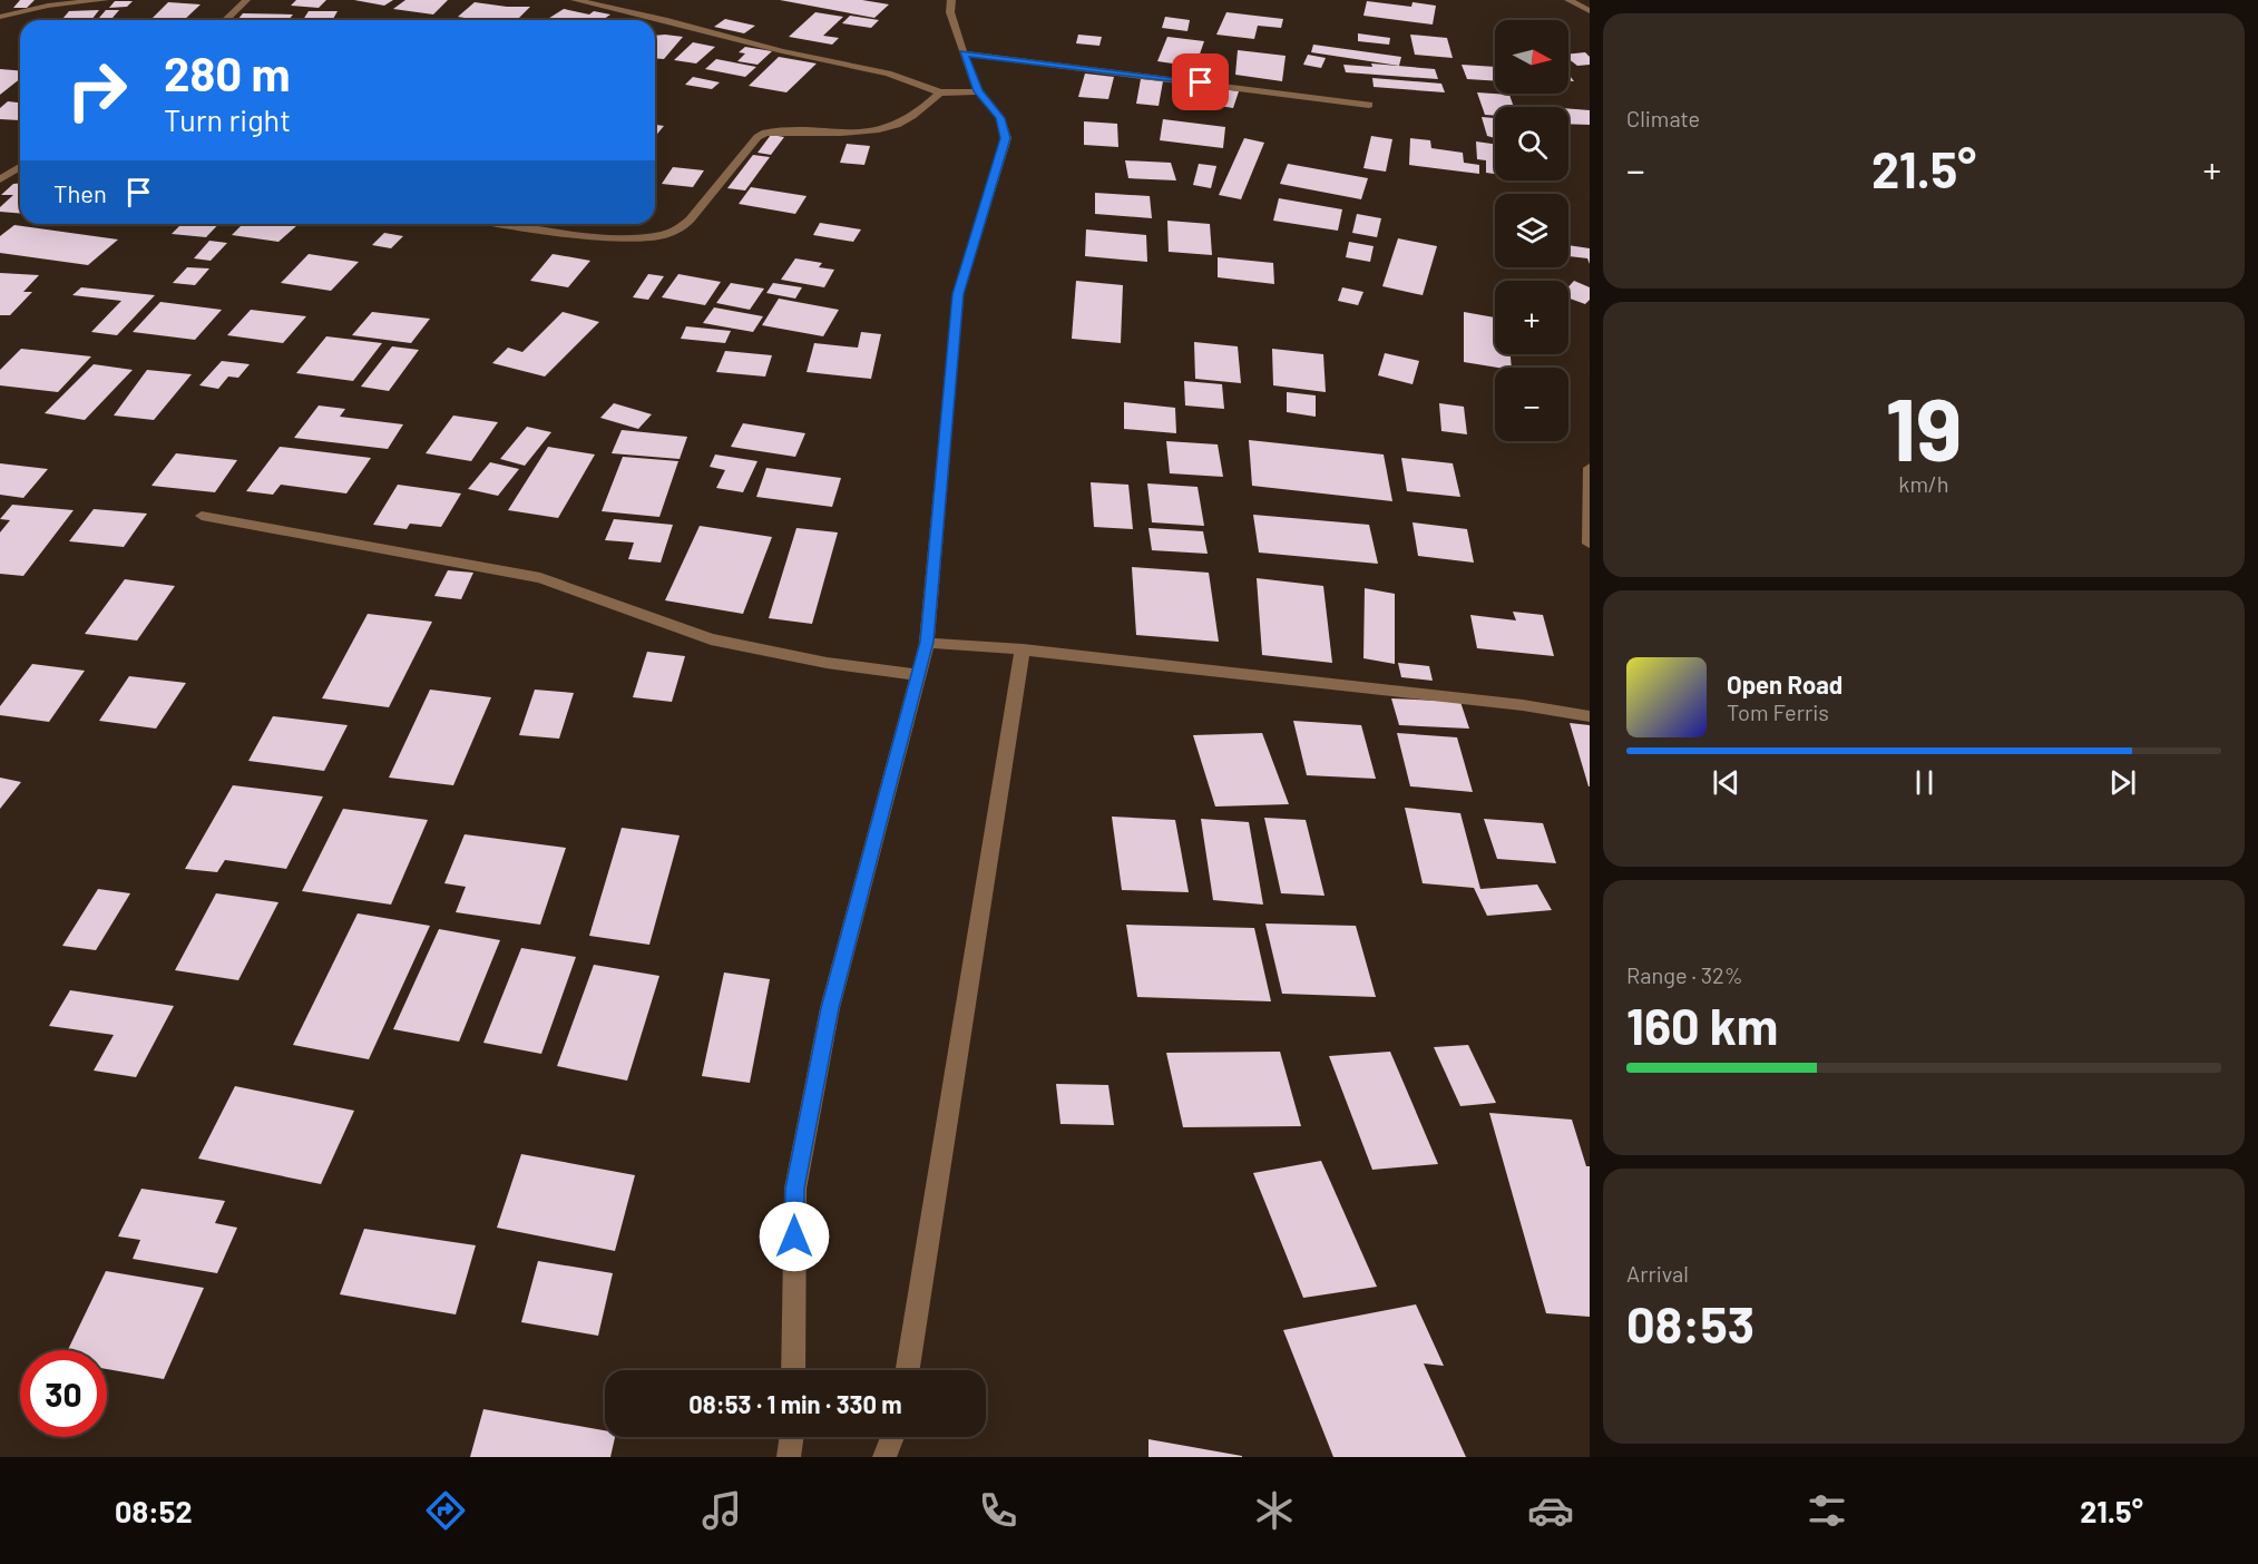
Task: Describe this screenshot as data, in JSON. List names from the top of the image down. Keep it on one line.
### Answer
{"north":"right","page":{"tile":["Climate",["19","km/h"],["Range · 32%","160 km"],["Arrival","08:53"]],"map_buttons":["+","−"],"turn":["280 m","Turn right"],"heat":["−","21.5°","+"],"then":"Then","song":["Open Road","Tom Ferris"],"limit":"30","trip":"08:53 · 1 min · 330 m","tabs":["08:52","21.5°"]}}
